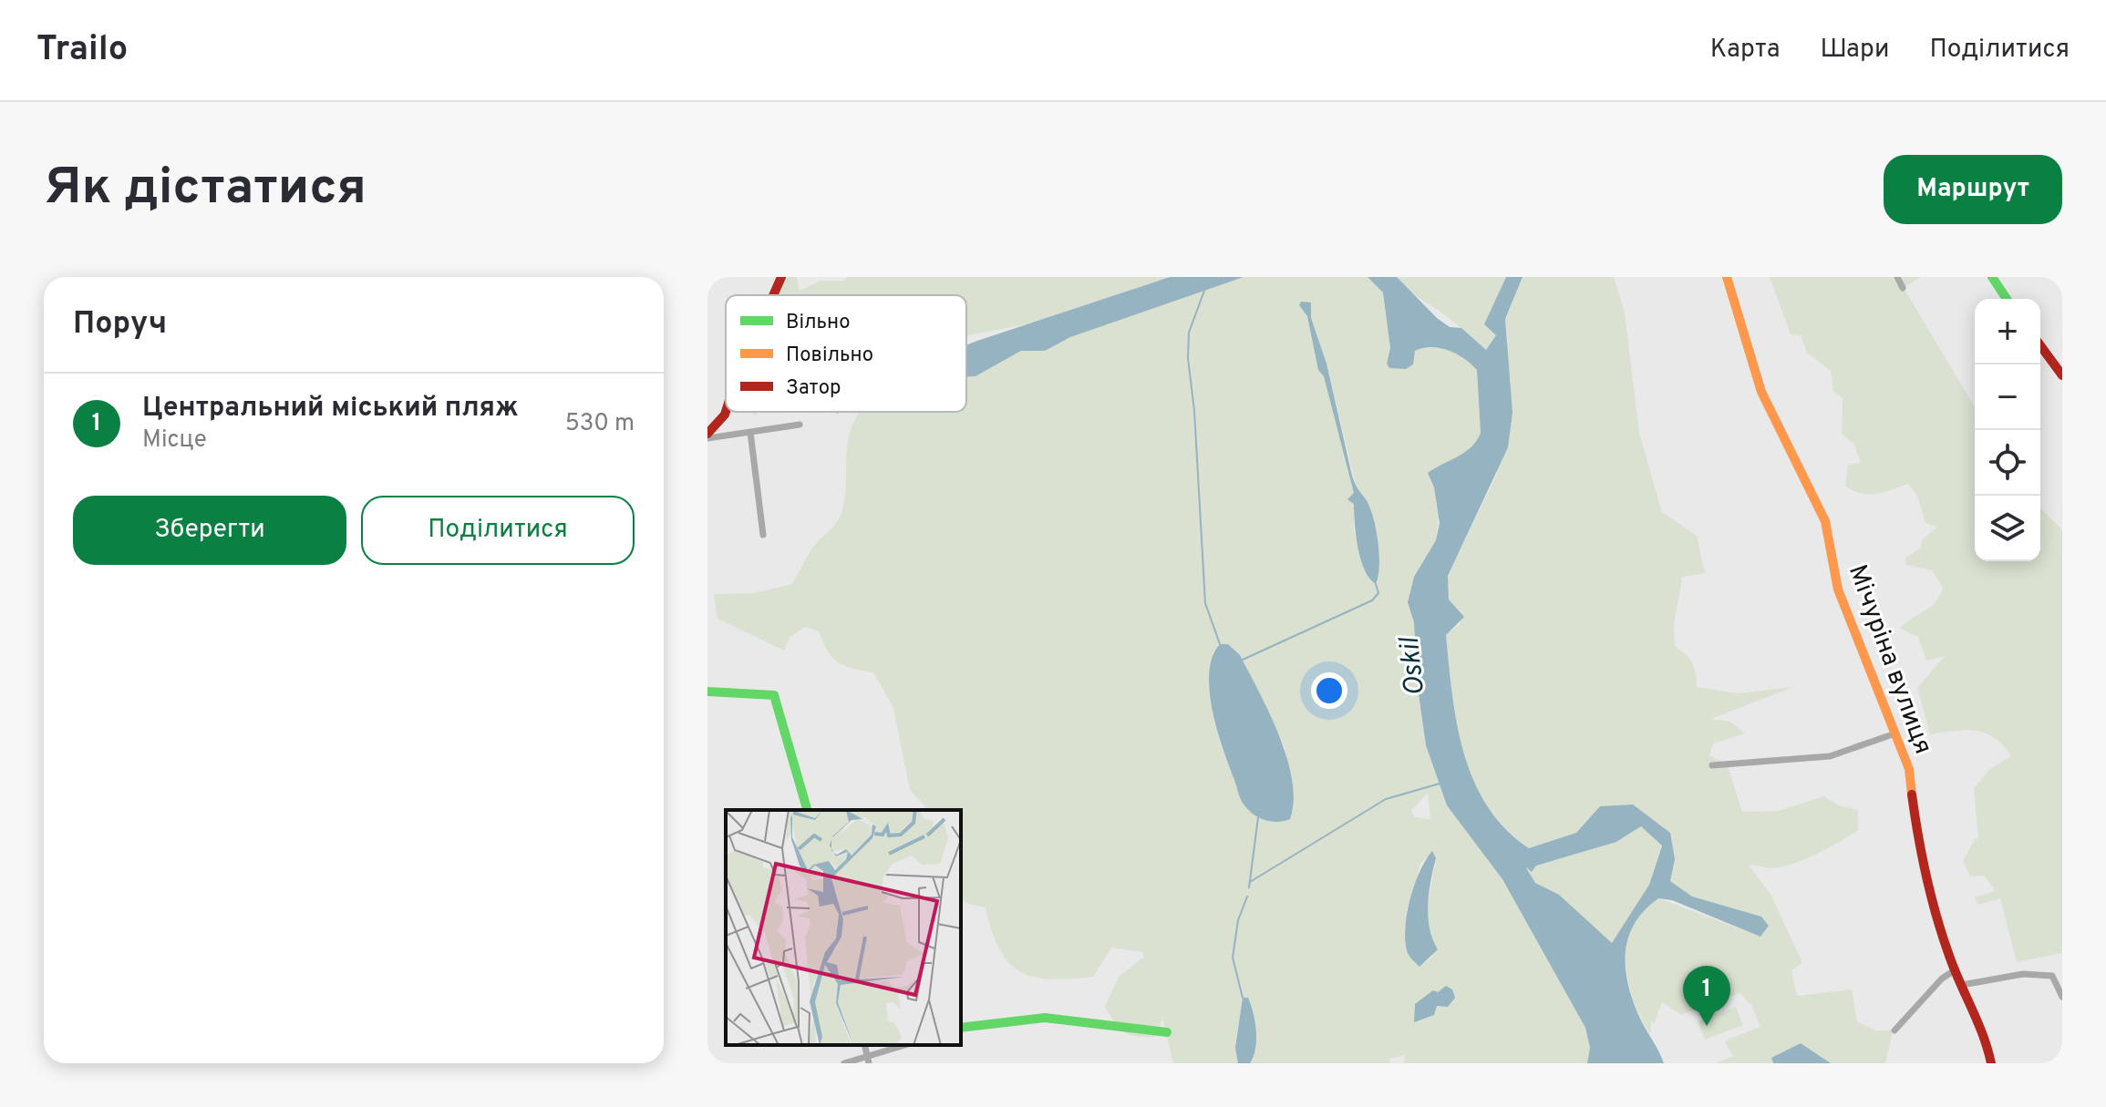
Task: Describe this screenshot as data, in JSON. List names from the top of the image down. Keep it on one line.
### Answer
{"streets":{"street":["Мічуріна вулиця"]},"water":["Oskil"],"legend":["Вільно","Повільно","Затор"],"page":{"header":"Trailo","nav":["Карта","Шари","Поділитися"],"buttons":["Маршрут",["Зберегти","Поділитися"]],"title":"Як дістатися","heading":"Поруч","map_buttons":["+","−"],"list":[{"mark":"1","name":"Центральний міський пляж","note":"Місце","value":"530 m"}],"pins":"1"}}
